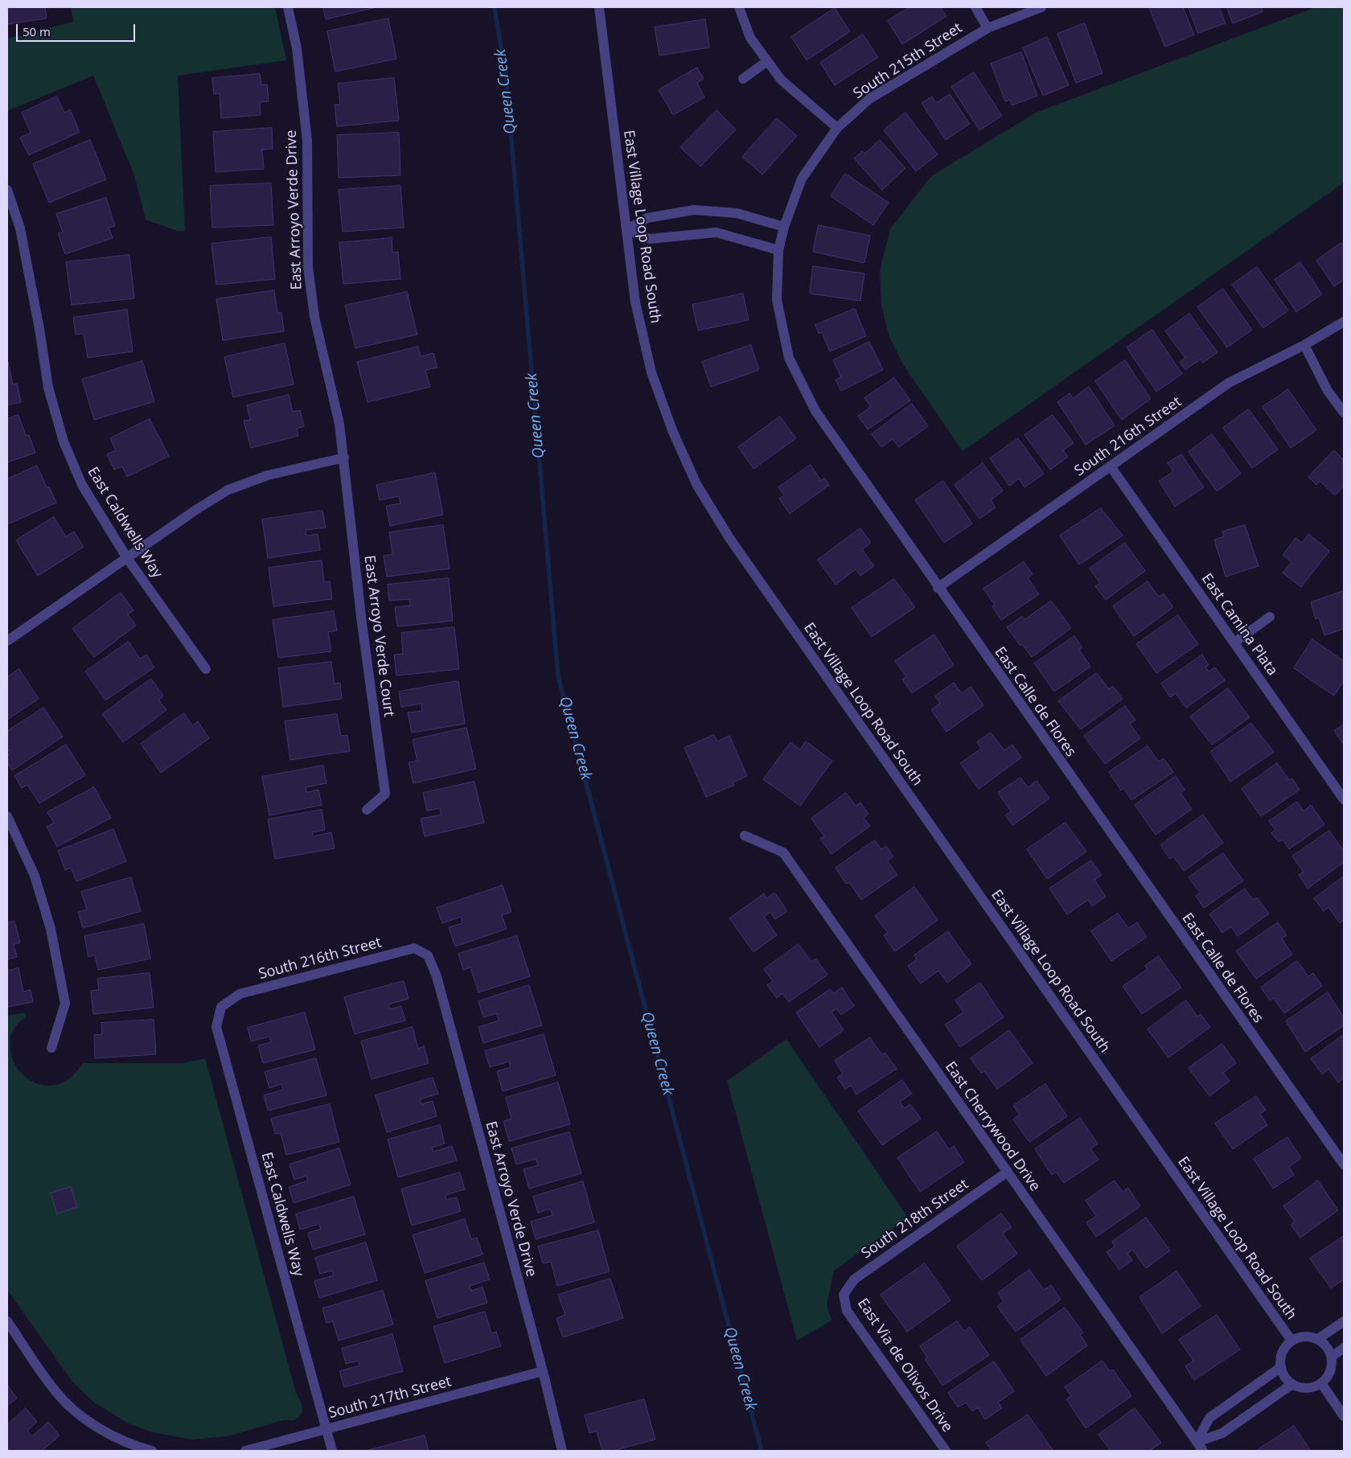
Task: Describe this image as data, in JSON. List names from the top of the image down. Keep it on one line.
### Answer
{"streets":{"street":["South 215th Street","East Arroyo Verde Drive","East Village Loop Road South","South 216th Street","East Caldwells Way","East Camina Plata","East Arroyo Verde Court","East Calle de Flores","East Cherrywood Drive","South 218th Street","East Via de Olivos Drive","South 217th Street"]},"crossings":[["South 215th Street","East Calle de Flores"],["East Arroyo Verde Drive","South 216th Street"],["East Arroyo Verde Drive","East Arroyo Verde Court"],["East Arroyo Verde Drive","South 217th Street"],["South 216th Street","East Caldwells Way"],["South 216th Street","East Camina Plata"],["South 216th Street","East Calle de Flores"],["East Caldwells Way","South 217th Street"],["East Cherrywood Drive","South 218th Street"],["South 218th Street","East Via de Olivos Drive"]],"water":["Queen Creek"],"scale_bar":"50 m"}
